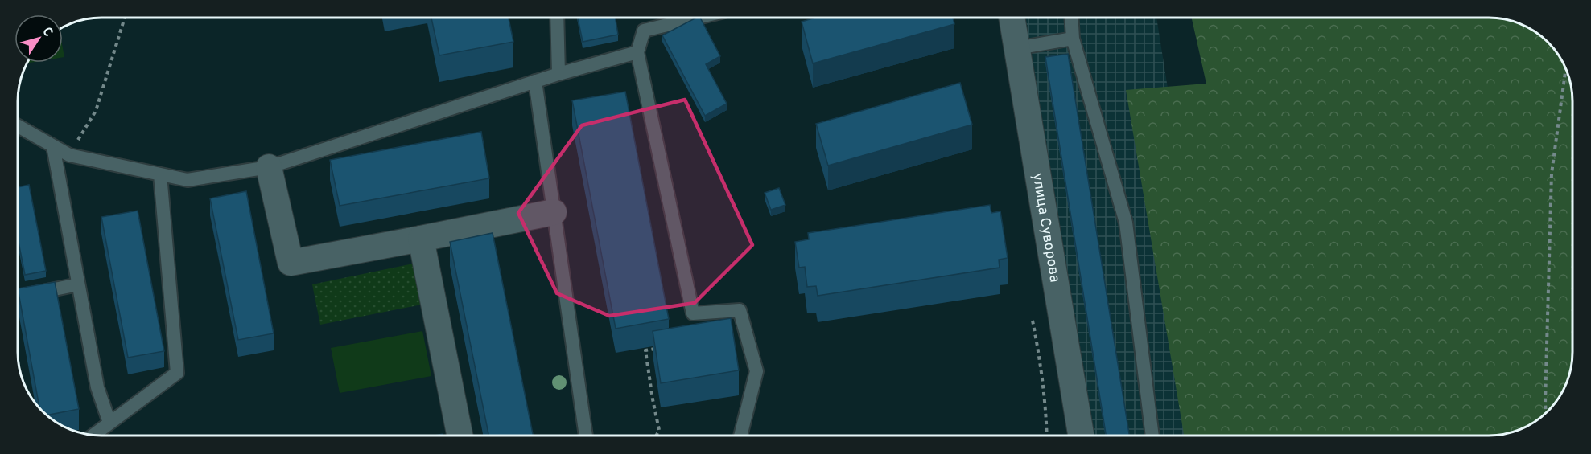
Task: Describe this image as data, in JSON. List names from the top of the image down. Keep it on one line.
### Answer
{"streets":{"street":["улица Суворова"]},"north":"top right"}
